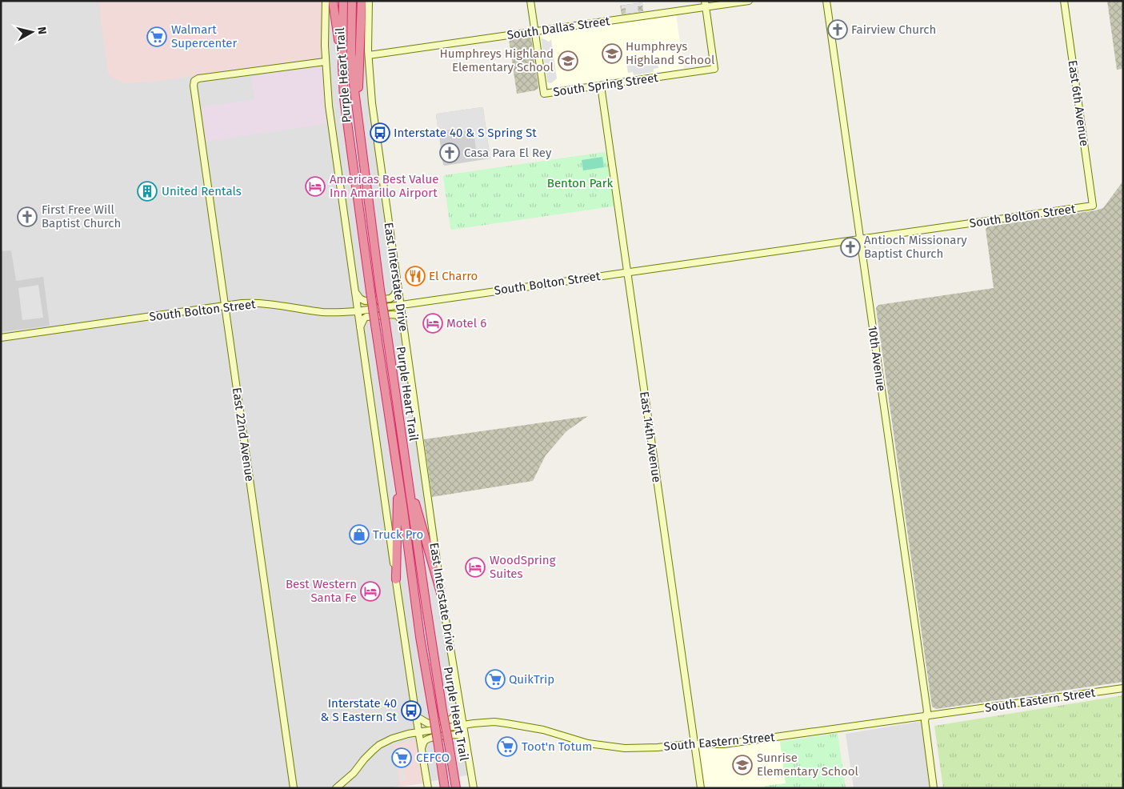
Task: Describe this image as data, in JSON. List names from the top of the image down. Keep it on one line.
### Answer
{"streets":{"highway":["Purple Heart Trail"],"main road":["South Dallas Street","South Spring Street","East 6th Avenue","South Bolton Street","East Interstate Drive","10th Avenue","East 22nd Avenue","East 14th Avenue","South Eastern Street"]},"crossings":[["South Dallas Street","South Spring Street"],["South Dallas Street","East Interstate Drive"],["South Spring Street","East 14th Avenue"],["East 6th Avenue","South Bolton Street"],["South Bolton Street","East Interstate Drive"],["South Bolton Street","10th Avenue"],["South Bolton Street","East 22nd Avenue"],["South Bolton Street","East 14th Avenue"],["East Interstate Drive","South Eastern Street"],["10th Avenue","South Eastern Street"],["East 14th Avenue","South Eastern Street"]],"parks":["Benton Park"],"places":{"church":["Fairview Church","Casa Para El Rey","First Free Will Baptist Church","Antioch Missionary Baptist Church"],"supermarket":["Walmart Supercenter","QuikTrip","Toot'n Totum","CEFCO"],"school or university":["Humphreys Highland School","Humphreys Highland Elementary School","Sunrise Elementary School"],"bus stop":["Interstate 40 & S Spring St","Interstate 40 & S Eastern St"],"hotel":["Americas Best Value Inn Amarillo Airport","Motel 6","WoodSpring Suites","Best Western Santa Fe"],"building":["United Rentals"],"restaurant":["El Charro"],"shop":["Truck Pro"]},"north":"right"}
